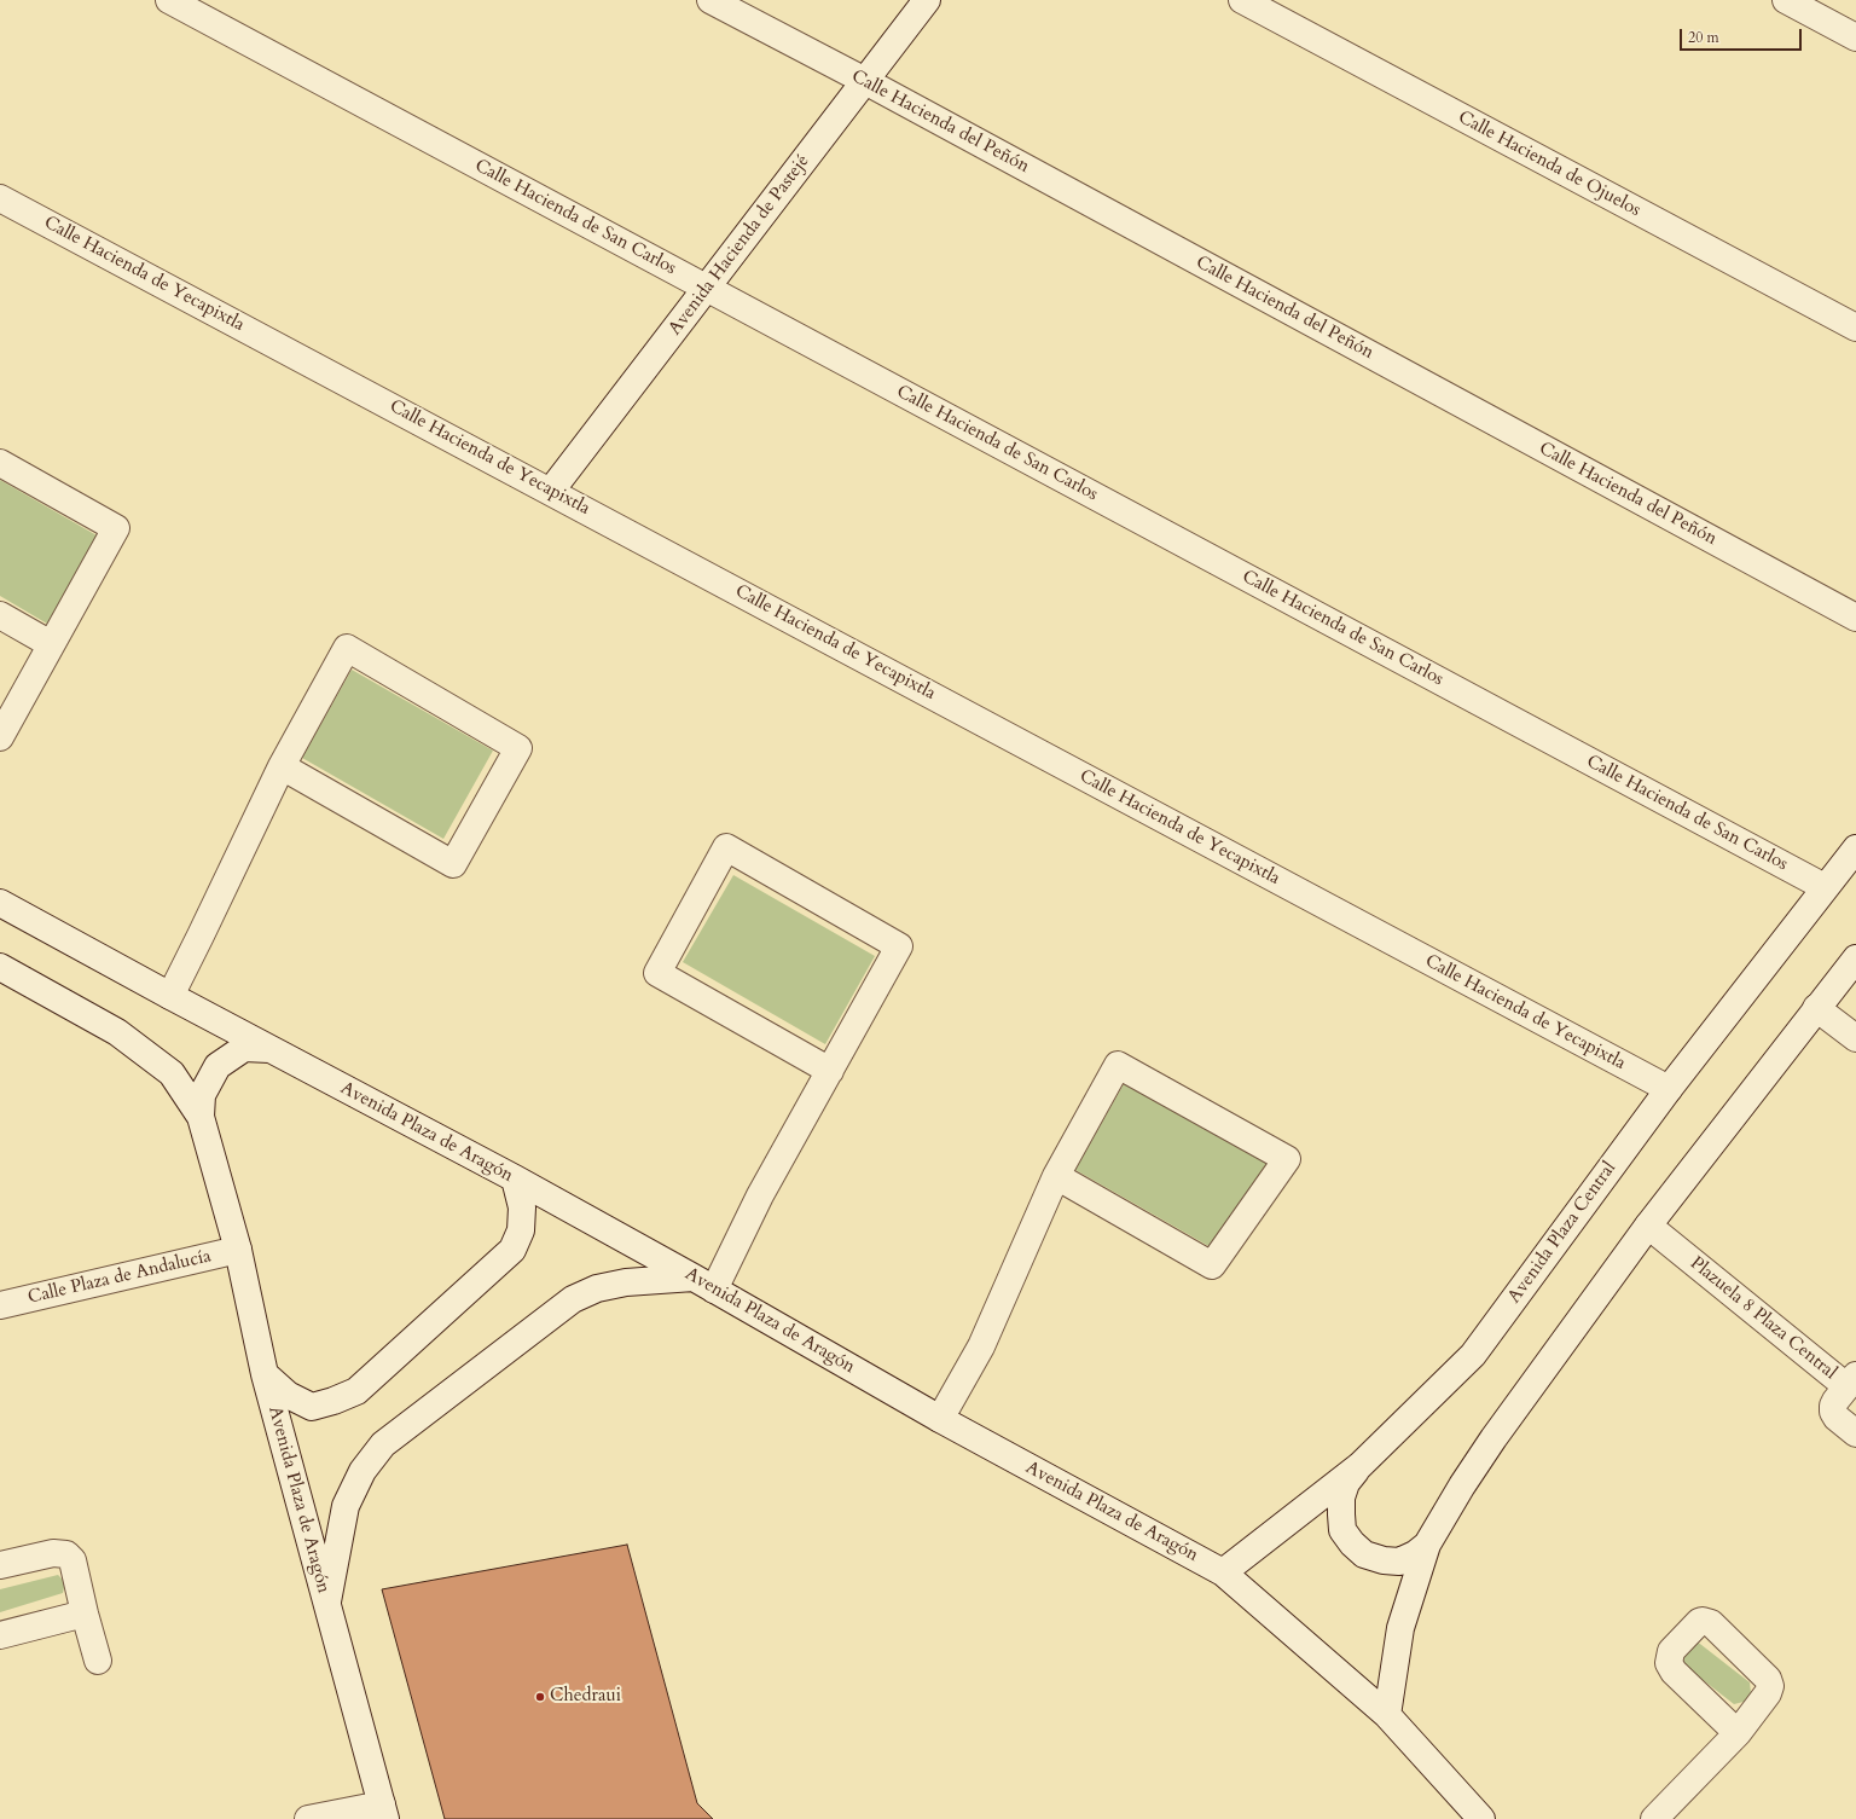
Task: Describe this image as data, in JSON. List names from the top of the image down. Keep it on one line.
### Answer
{"streets":{"street":["Calle Hacienda del Peñón","Calle Hacienda de Ojuelos","Calle Hacienda de San Carlos","Avenida Hacienda de Pastejé","Calle Hacienda de Yecapixtla","Avenida Plaza de Aragón","Avenida Plaza Central","Calle Plaza de Andalucía","Plazuela 8 Plaza Central"]},"crossings":[["Calle Hacienda del Peñón","Avenida Hacienda de Pastejé"],["Calle Hacienda de San Carlos","Avenida Hacienda de Pastejé"],["Calle Hacienda de San Carlos","Avenida Plaza Central"],["Avenida Hacienda de Pastejé","Calle Hacienda de Yecapixtla"],["Calle Hacienda de Yecapixtla","Avenida Plaza Central"],["Avenida Plaza de Aragón","Avenida Plaza Central"],["Avenida Plaza de Aragón","Calle Plaza de Andalucía"]],"places":["Chedraui"],"scale_bar":"20 m"}
